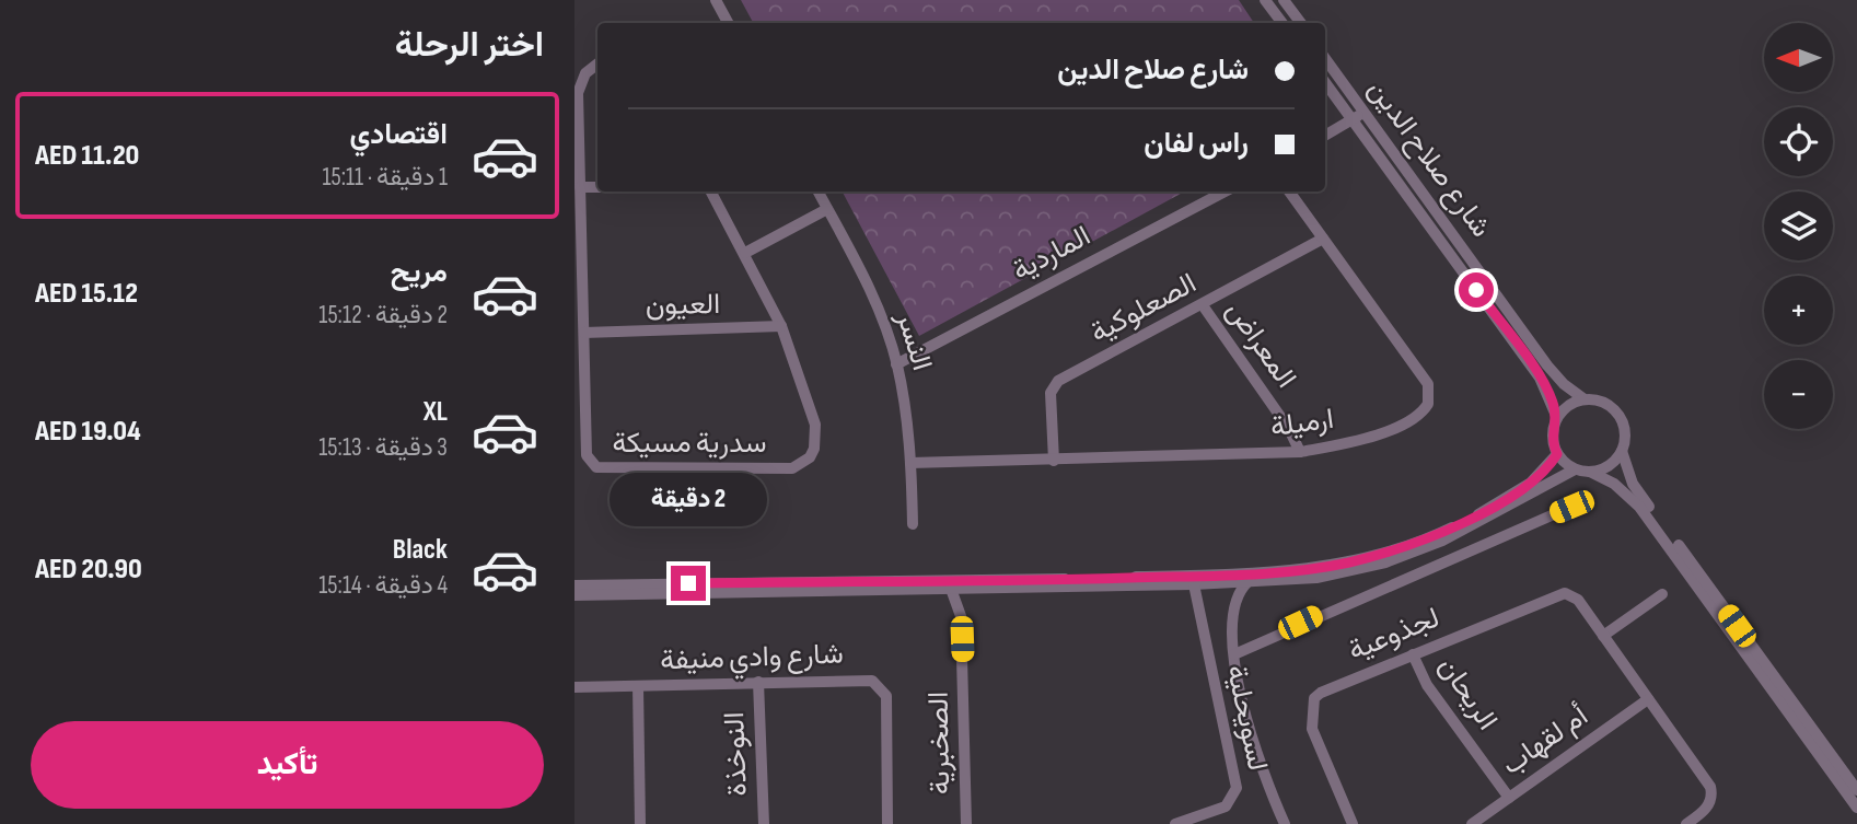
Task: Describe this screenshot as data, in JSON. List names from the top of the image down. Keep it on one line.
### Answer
{"streets":{"street":["شارع صلاح الدين","الماردية","العيون","الصعلوكية","النسر","المعراض","ارميلة","سدرية مسيكة","لجذوعية","شارع وادي منيفة","الريحان","لسويحلية","أم لقهاب","الصخبرية","النوخذة"]},"crossings":[["الماردية","النسر"],["العيون","سدرية مسيكة"],["الصعلوكية","المعراض"],["الصعلوكية","ارميلة"],["النسر","ارميلة"],["المعراض","ارميلة"],["لجذوعية","الريحان"],["لجذوعية","أم لقهاب"],["شارع وادي منيفة","النوخذة"],["الريحان","أم لقهاب"]],"north":"left","page":{"heading":"اختر الرحلة","map_buttons":["+","−"],"banner":["شارع صلاح الدين","راس لفان"],"list":[{"name":"اقتصادي","note":"1 دقيقة · 15:11","value":"AED 11.20"},{"name":"مريح","note":"2 دقيقة · 15:12","value":"AED 15.12"},{"name":"XL","note":"3 دقيقة · 15:13","value":"AED 19.04"},{"name":"Black","note":"4 دقيقة · 15:14","value":"AED 20.90"}],"bubble":"2 دقيقة","buttons":"تأكيد"}}
